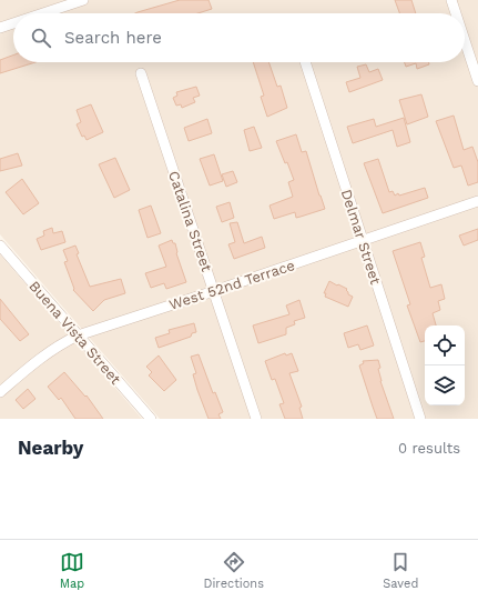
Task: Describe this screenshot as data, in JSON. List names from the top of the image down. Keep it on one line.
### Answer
{"streets":{"street":["Catalina Street","Delmar Street","West 52nd Terrace","Buena Vista Street"]},"crossings":[["Catalina Street","West 52nd Terrace"],["Delmar Street","West 52nd Terrace"],["West 52nd Terrace","Buena Vista Street"]],"page":{"search":"Search here","heading":["Nearby","0 results"],"nav":["Map","Directions","Saved"]}}
